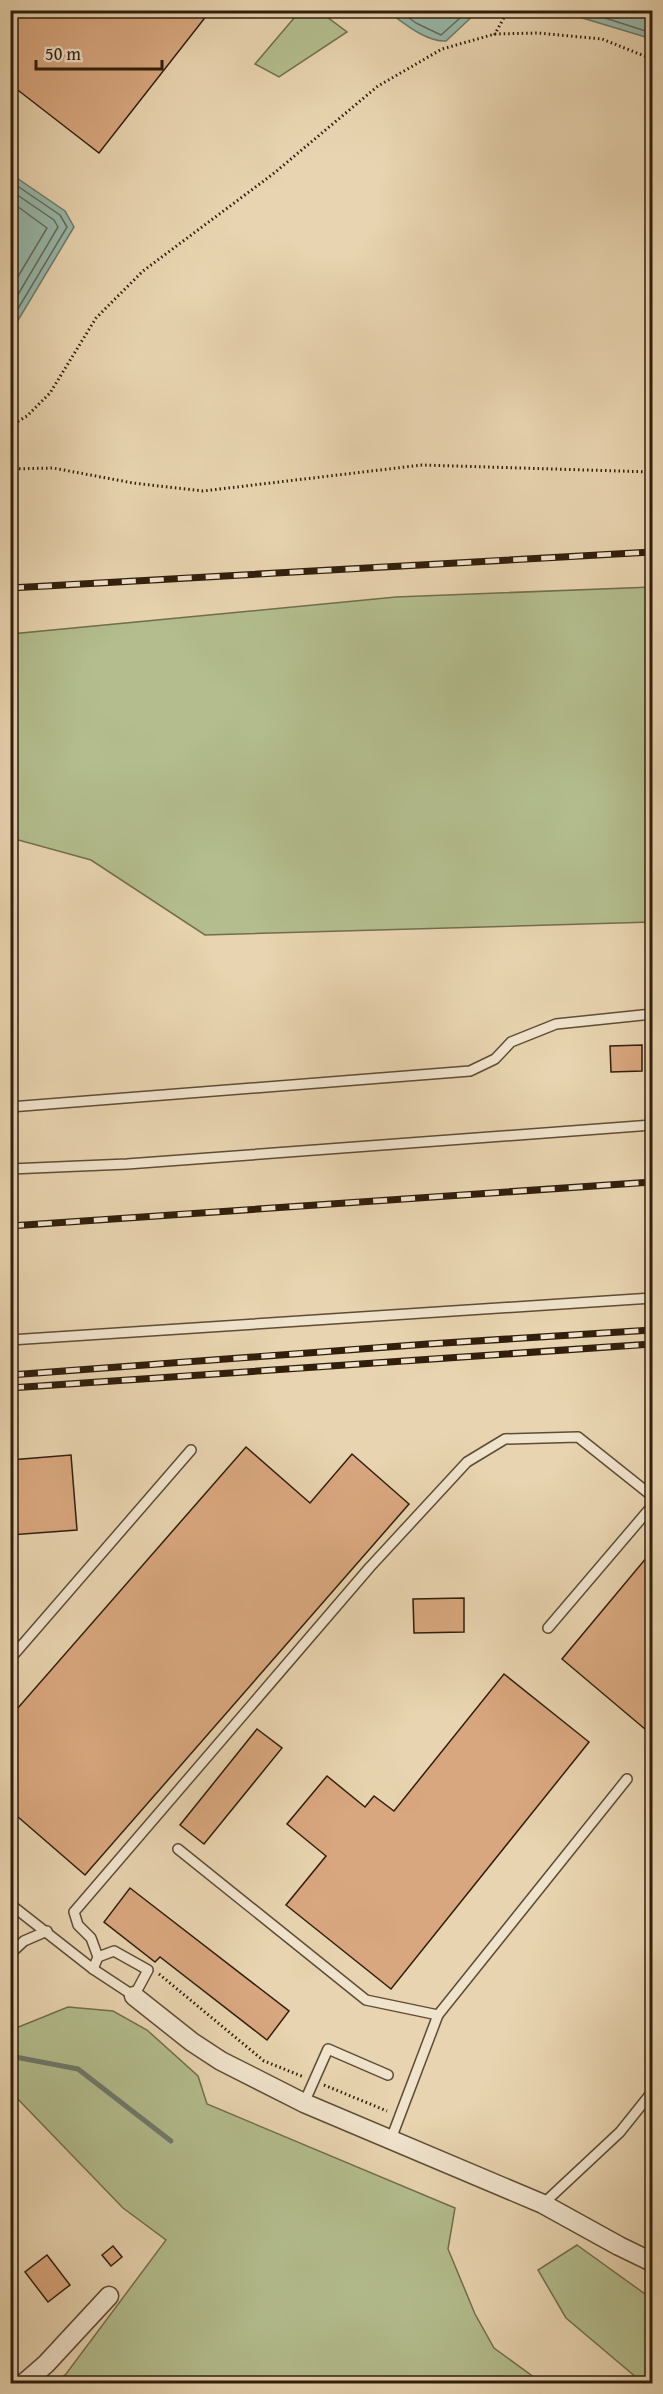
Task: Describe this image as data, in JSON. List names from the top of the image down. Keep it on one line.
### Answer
{"scale_bar":"50 m"}
